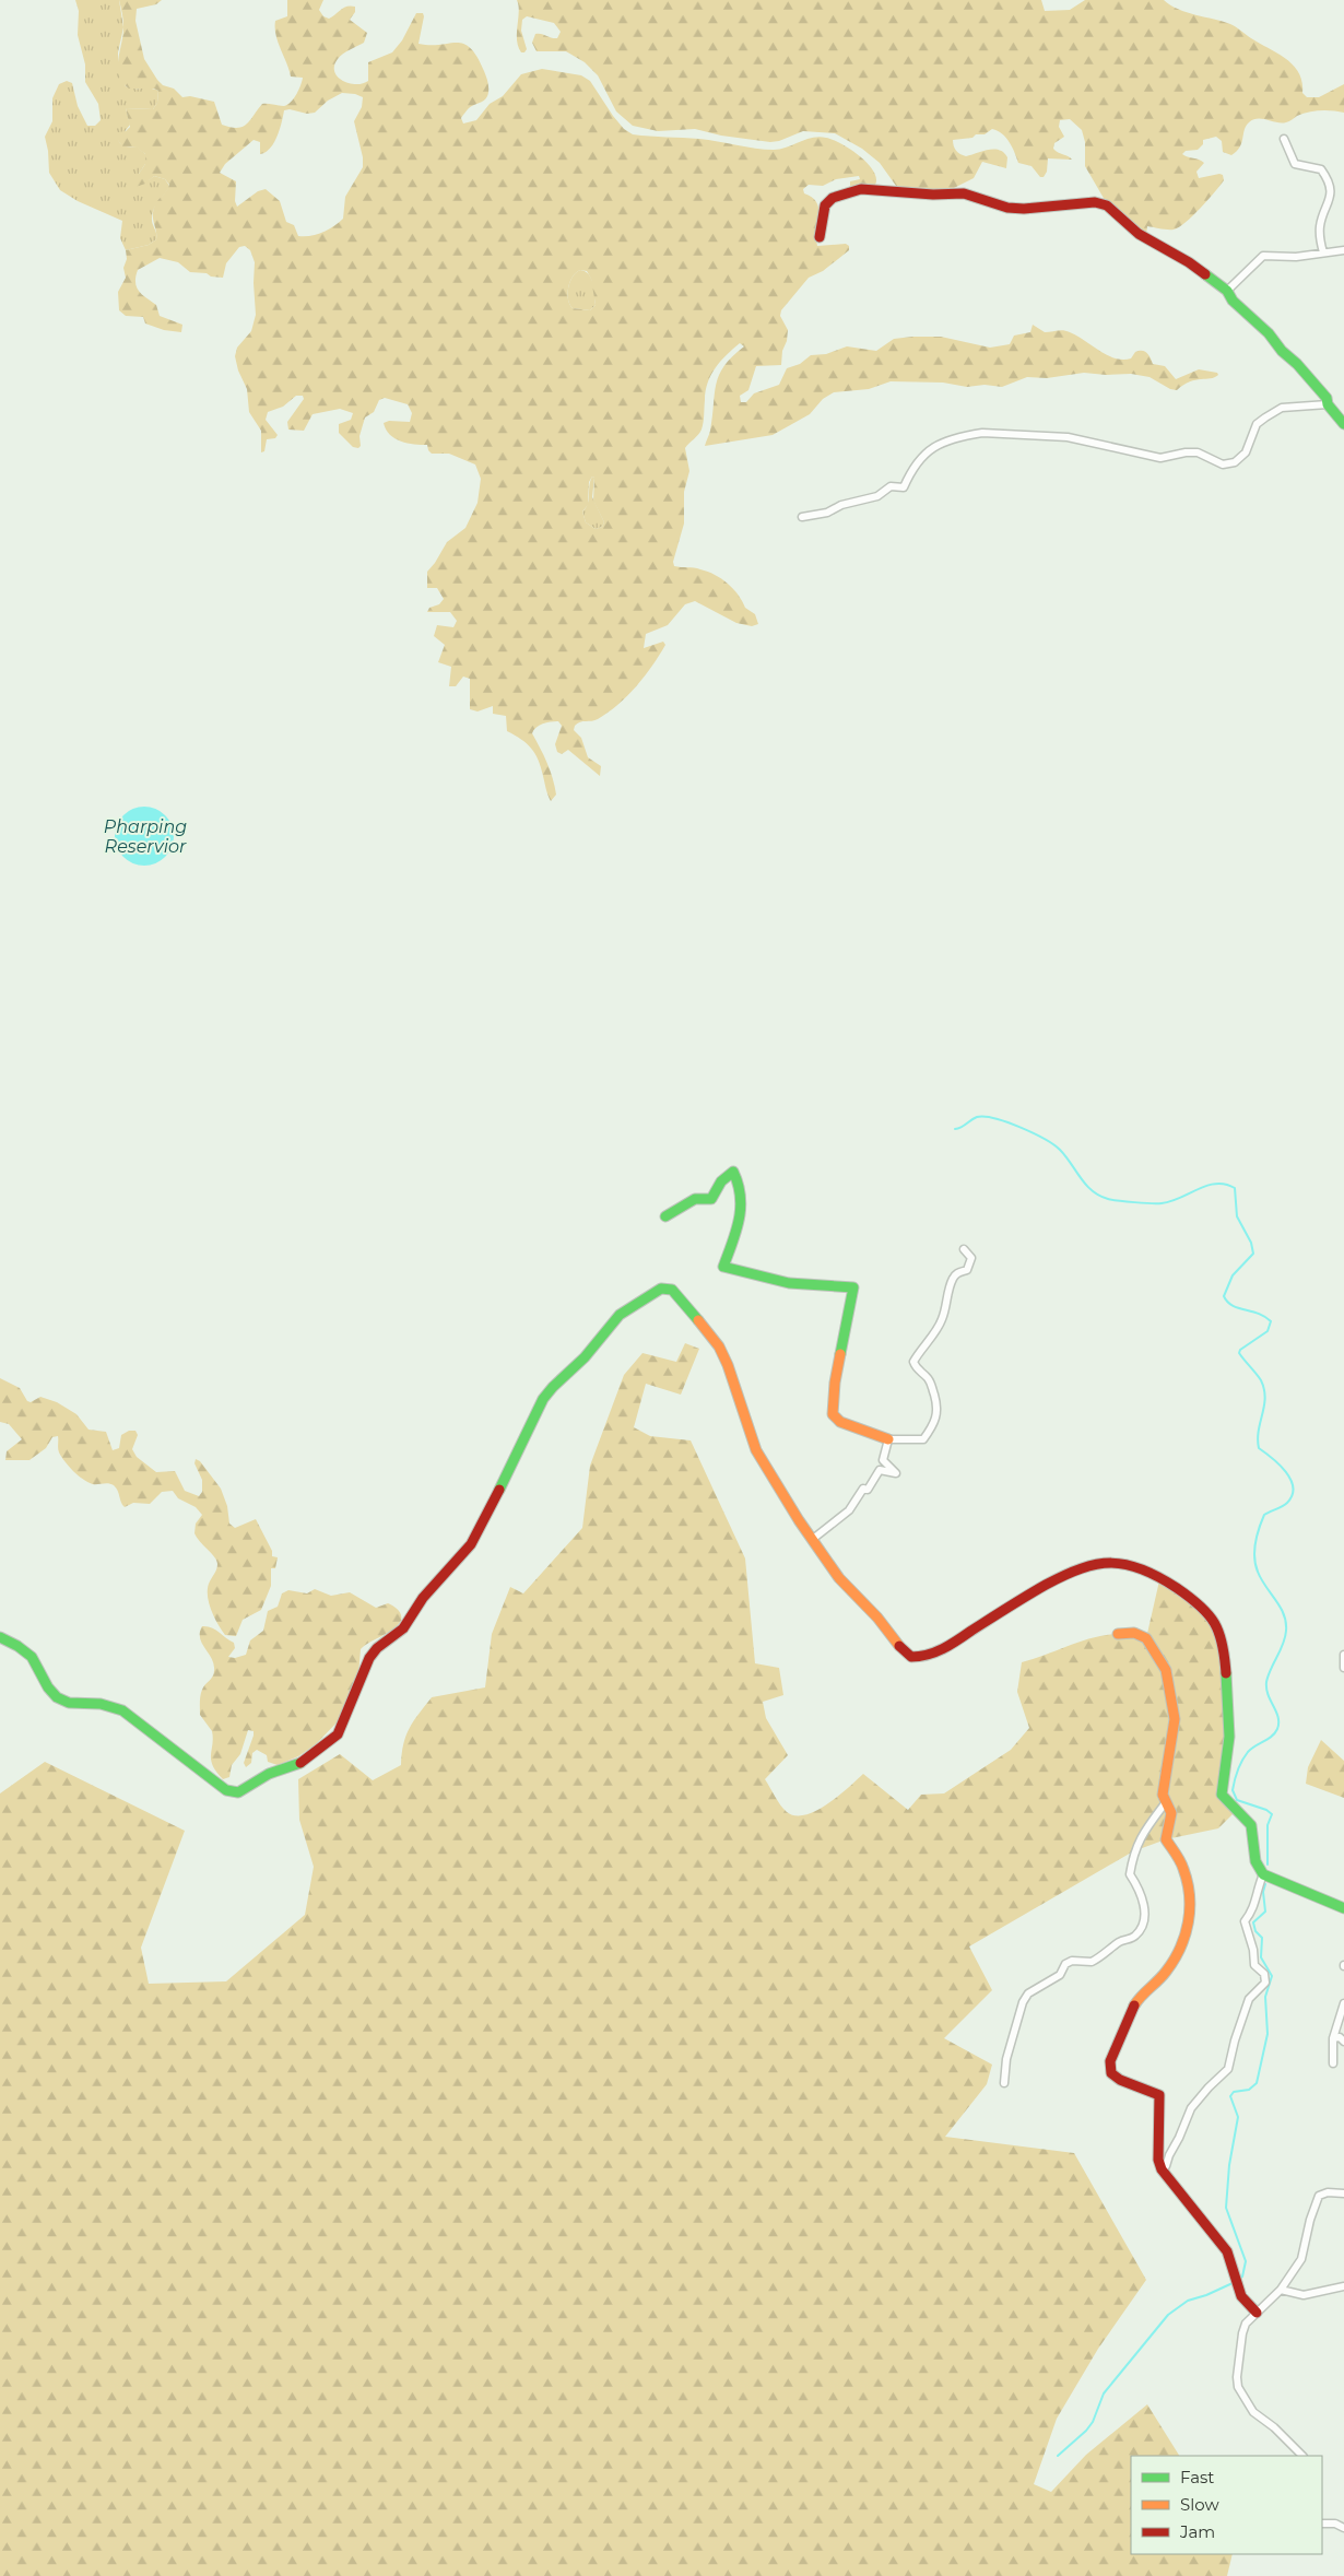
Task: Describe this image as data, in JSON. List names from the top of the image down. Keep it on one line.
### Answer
{"water":["Pharping Reservior"],"legend":["Fast","Slow","Jam"]}
